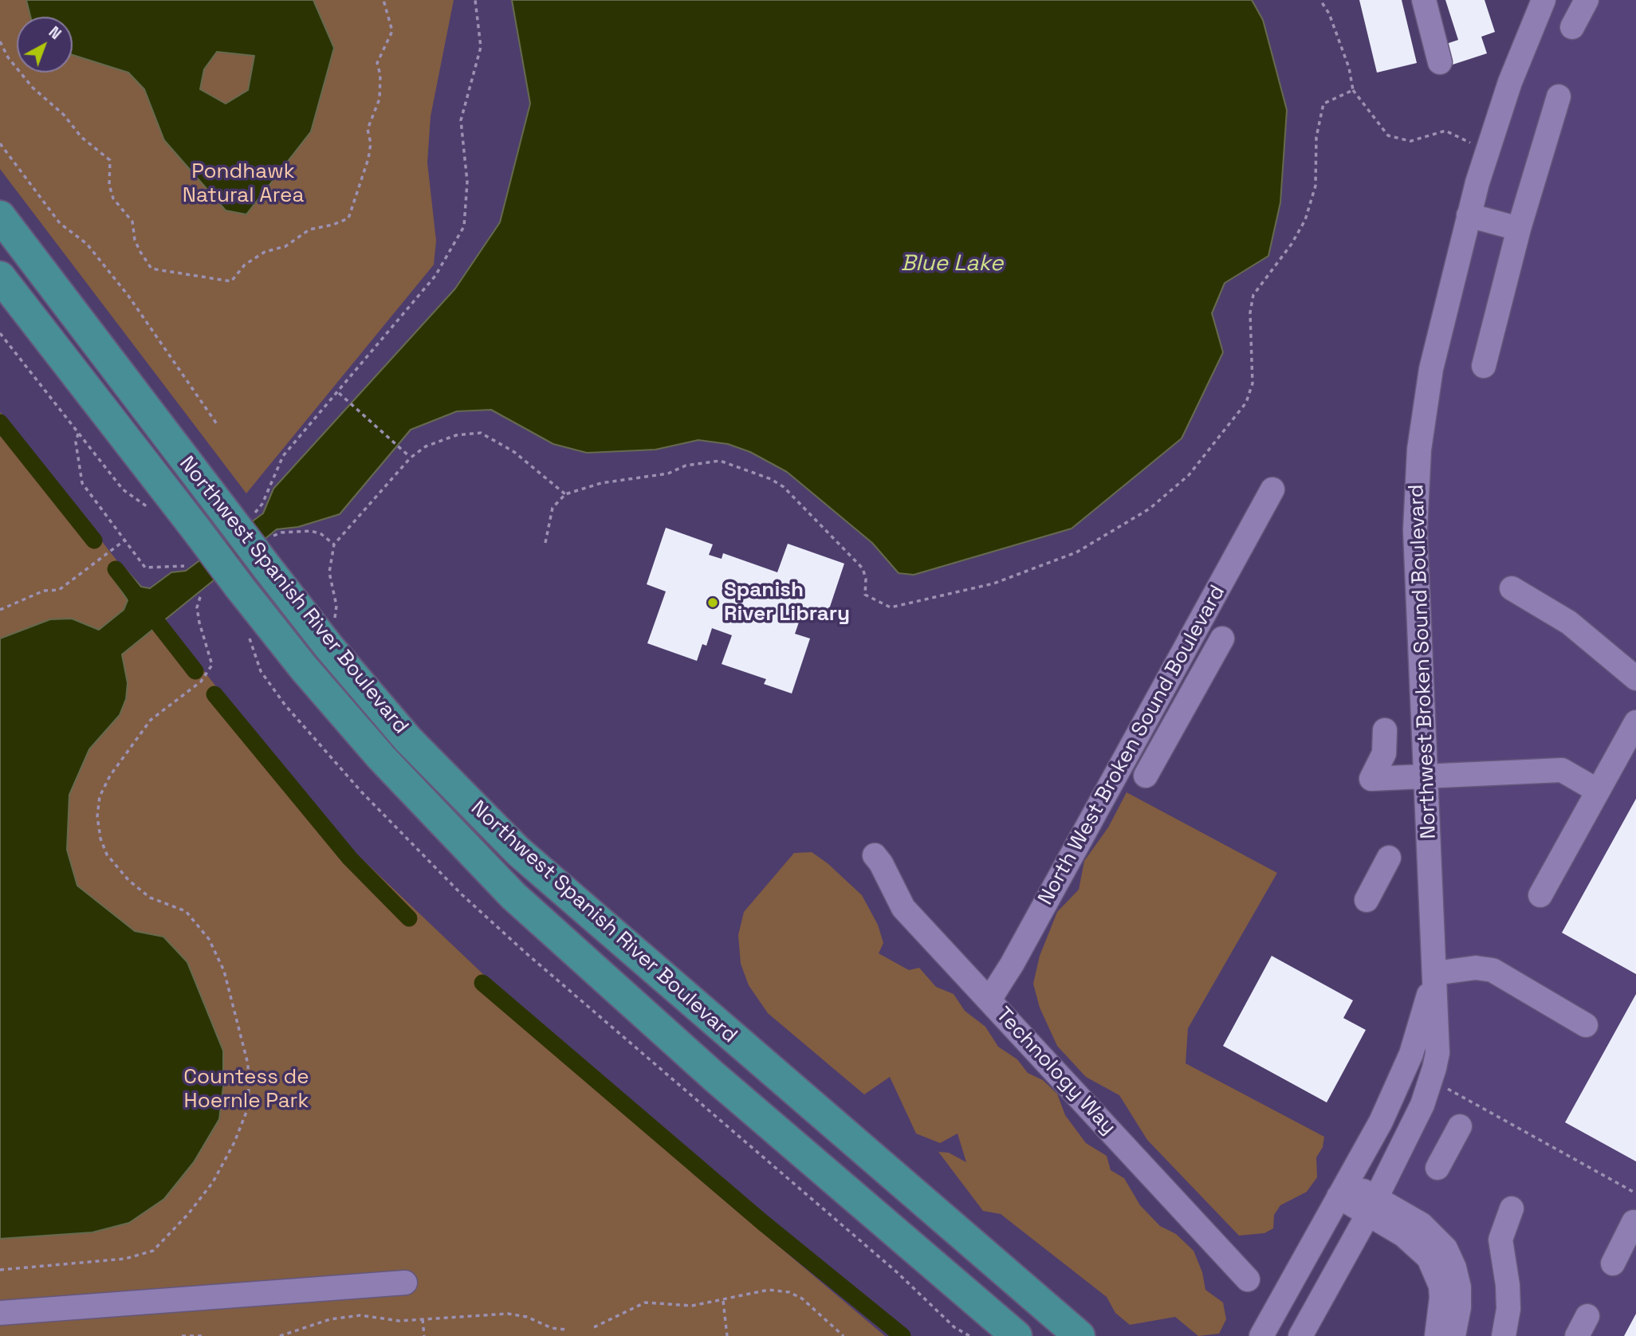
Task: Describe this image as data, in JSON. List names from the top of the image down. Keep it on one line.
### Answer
{"streets":{"main road":["Northwest Spanish River Boulevard"],"street":["Northwest Broken Sound Boulevard","North West Broken Sound Boulevard","Technology Way"]},"crossings":[["North West Broken Sound Boulevard","Technology Way"]],"water":["Blue Lake"],"parks":["Pondhawk Natural Area","Countess de Hoernle Park"],"places":["Spanish River Library"],"north":"top right"}
